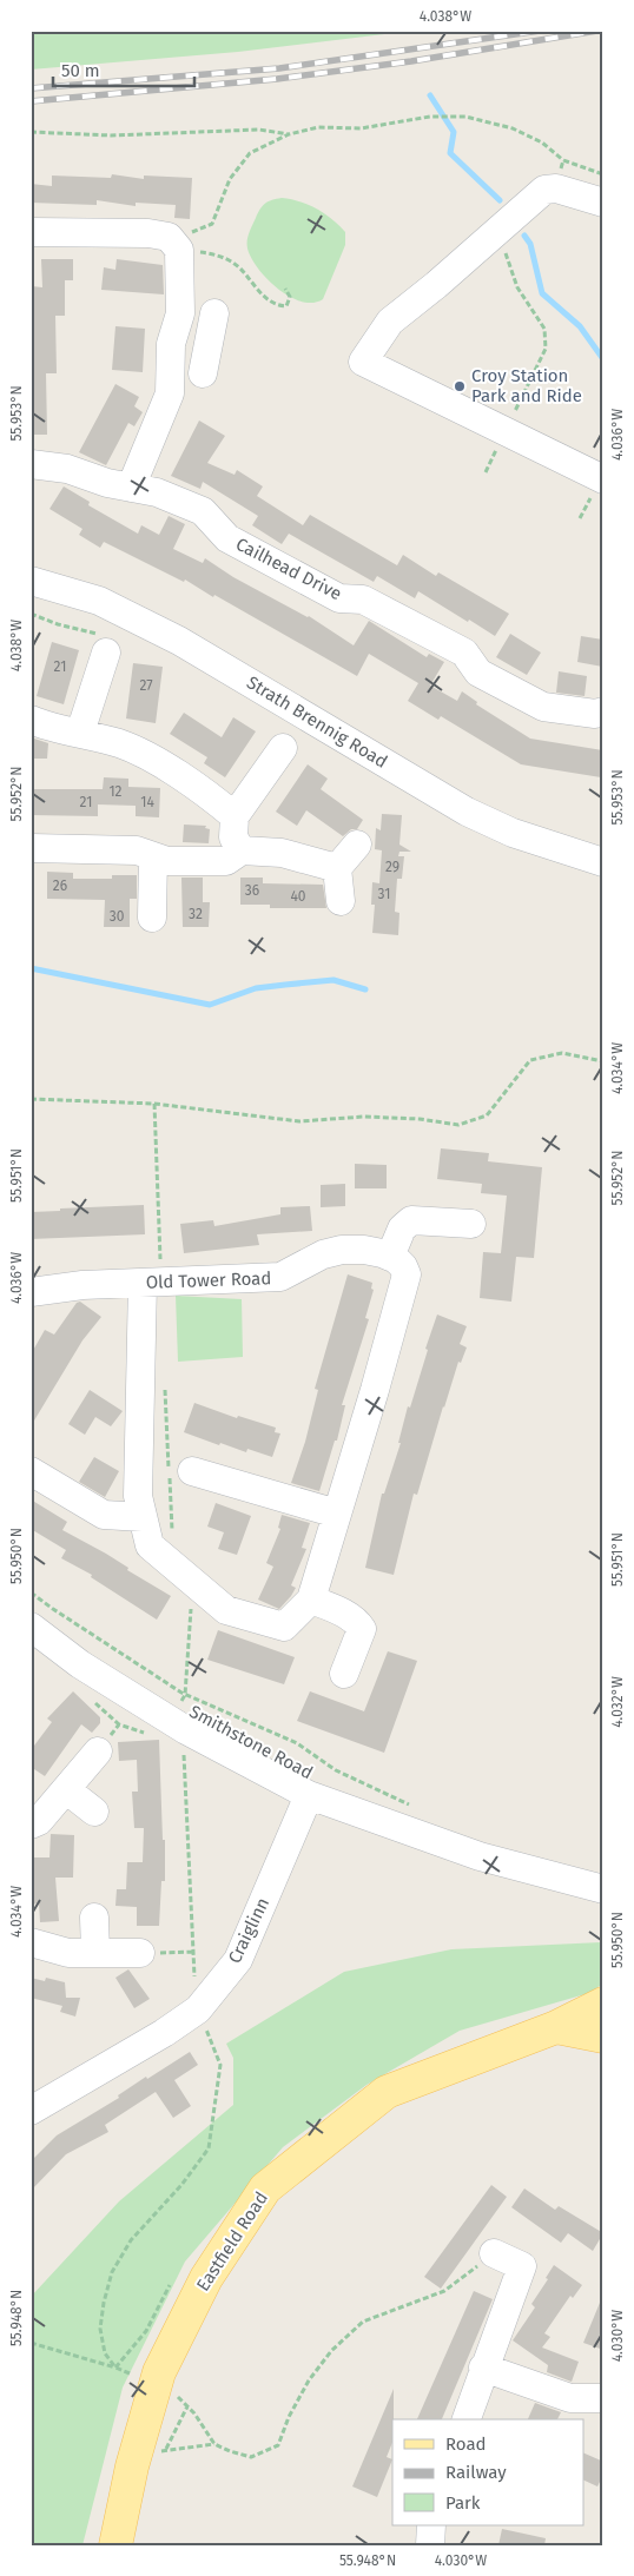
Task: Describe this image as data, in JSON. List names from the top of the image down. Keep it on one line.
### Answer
{"streets":{"main road":["Eastfield Road"],"street":["Cailhead Drive","Strath Brennig Road","Old Tower Road","Smithstone Road","Craiglinn"]},"crossings":[["Smithstone Road","Craiglinn"]],"places":["Croy Station Park and Ride"],"house_numbers":["21","27","12","21","14","29","26","36","31","40","32","30"],"legend":["Road","Railway","Park"],"scale_bar":"50 m","coordinates":["4.038°W","55.953°N","4.036°W","55.952°N","4.034°W","55.951°N","55.950°N","4.032°W","55.948°N","4.030°W"]}
